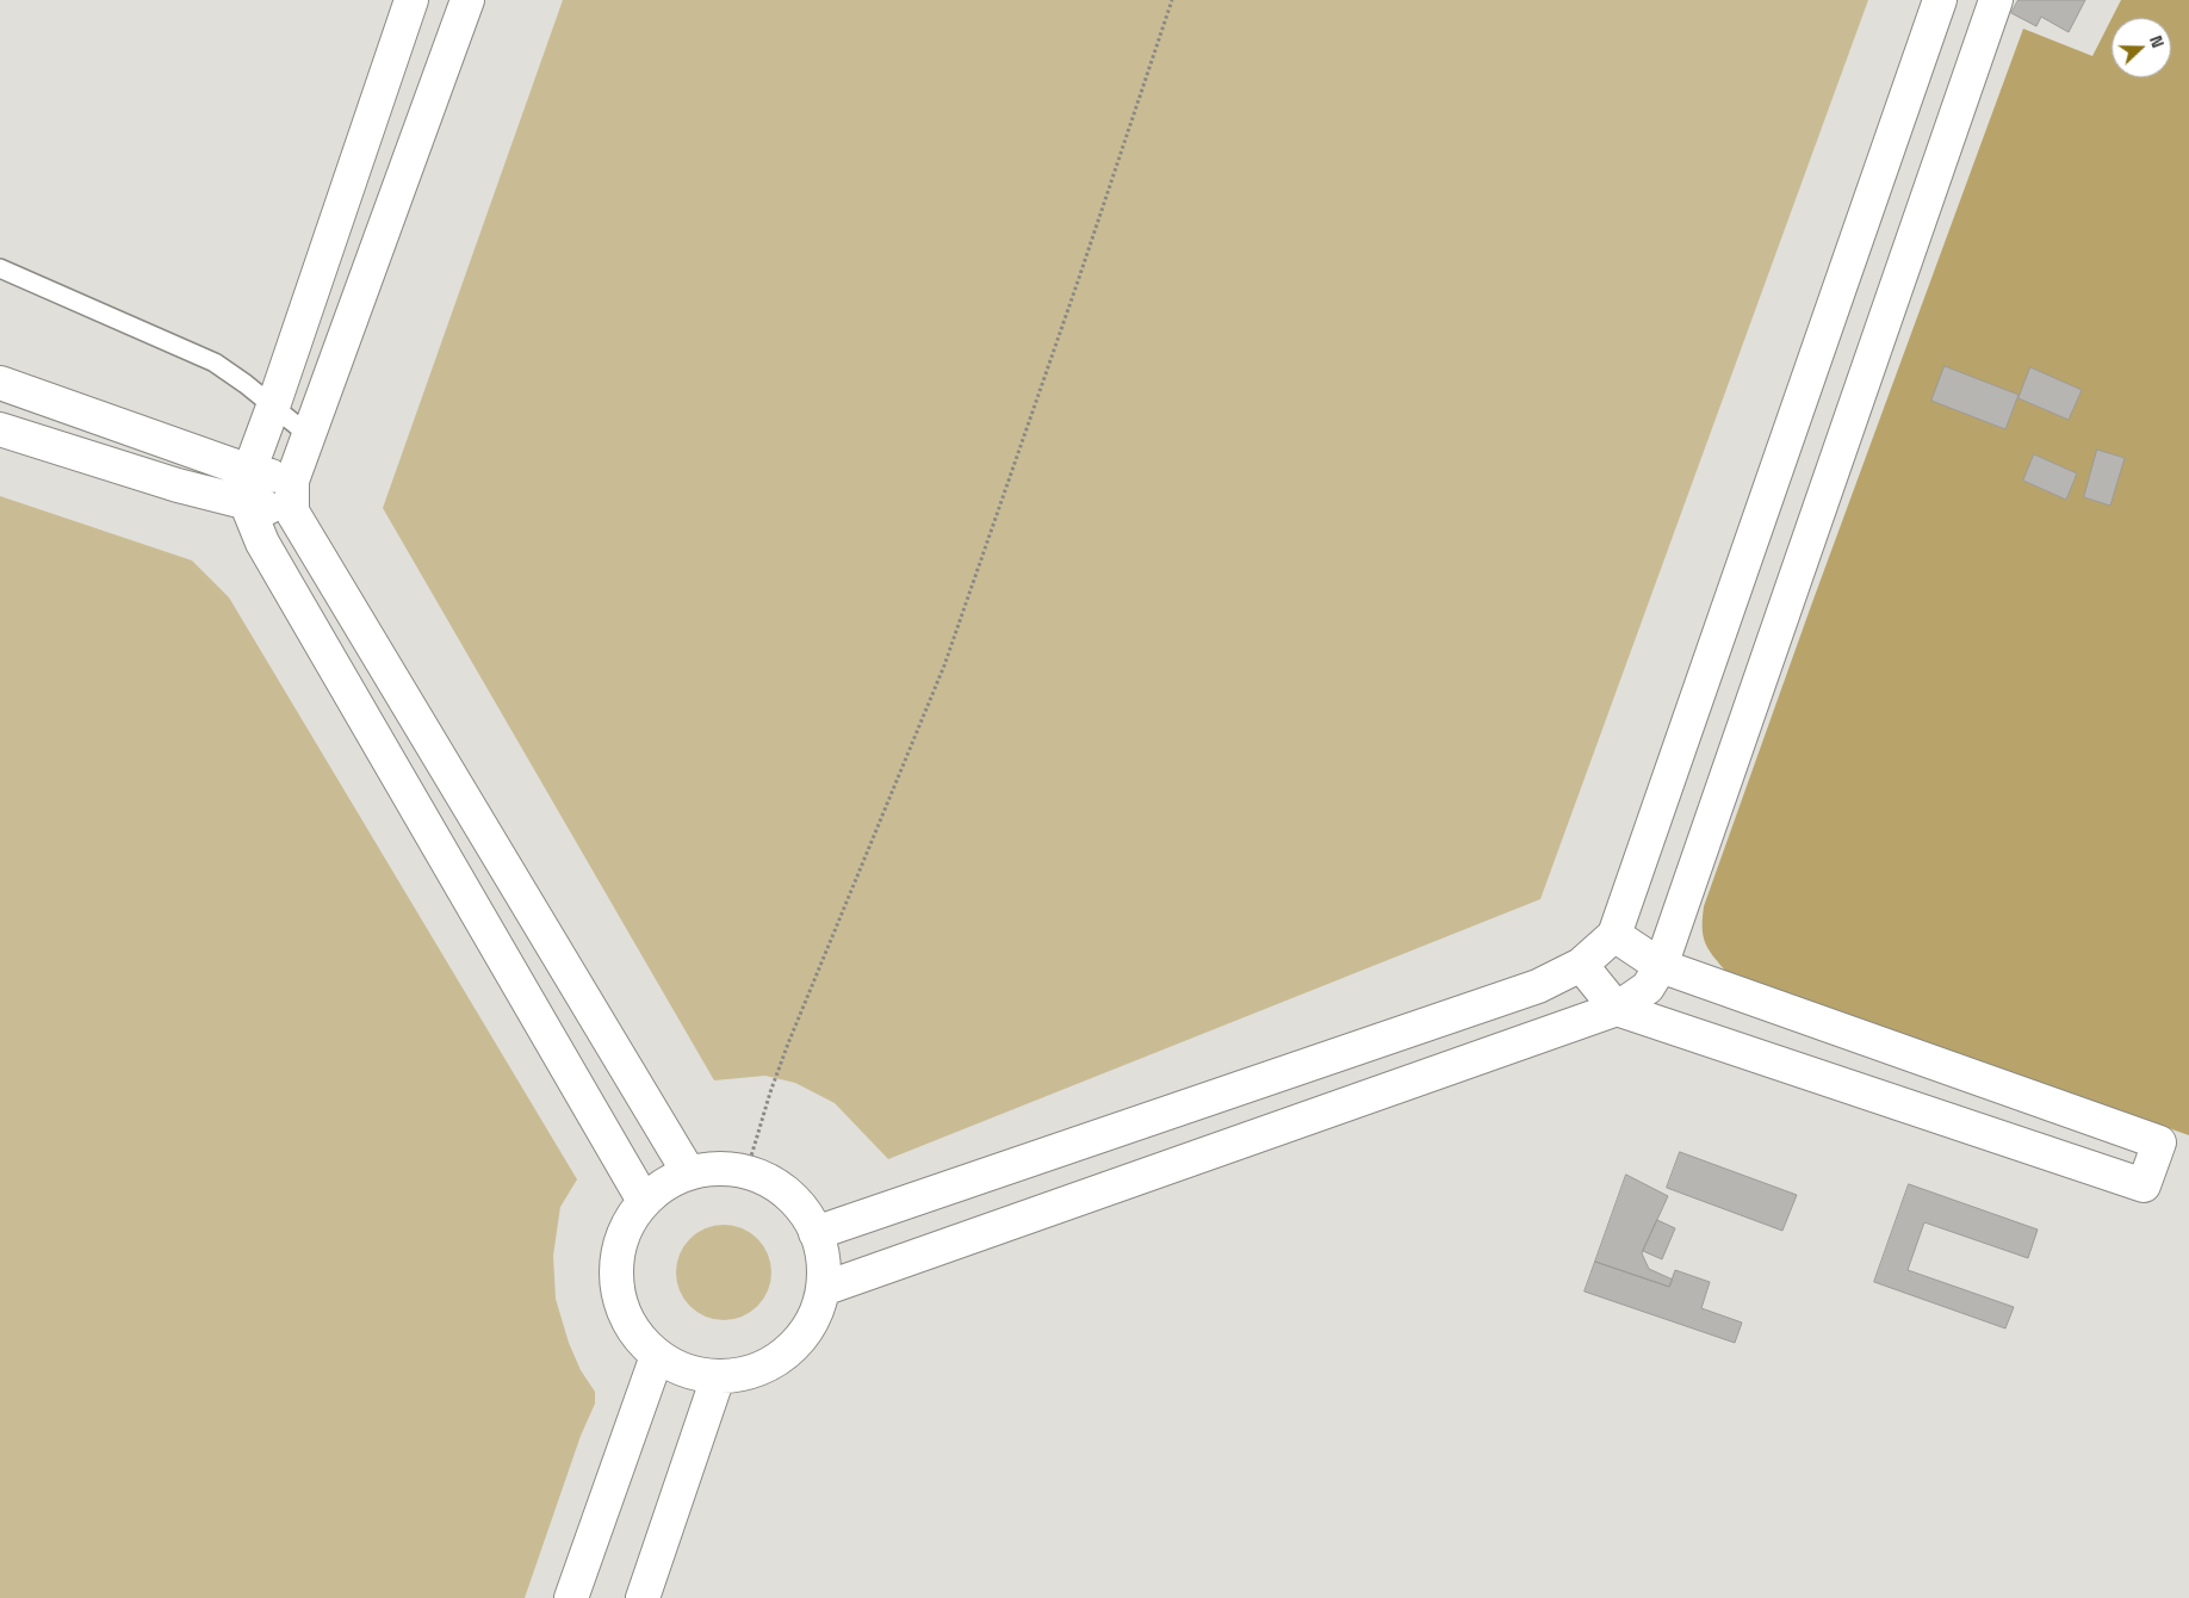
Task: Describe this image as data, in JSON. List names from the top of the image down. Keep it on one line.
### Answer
{"north":"right"}
